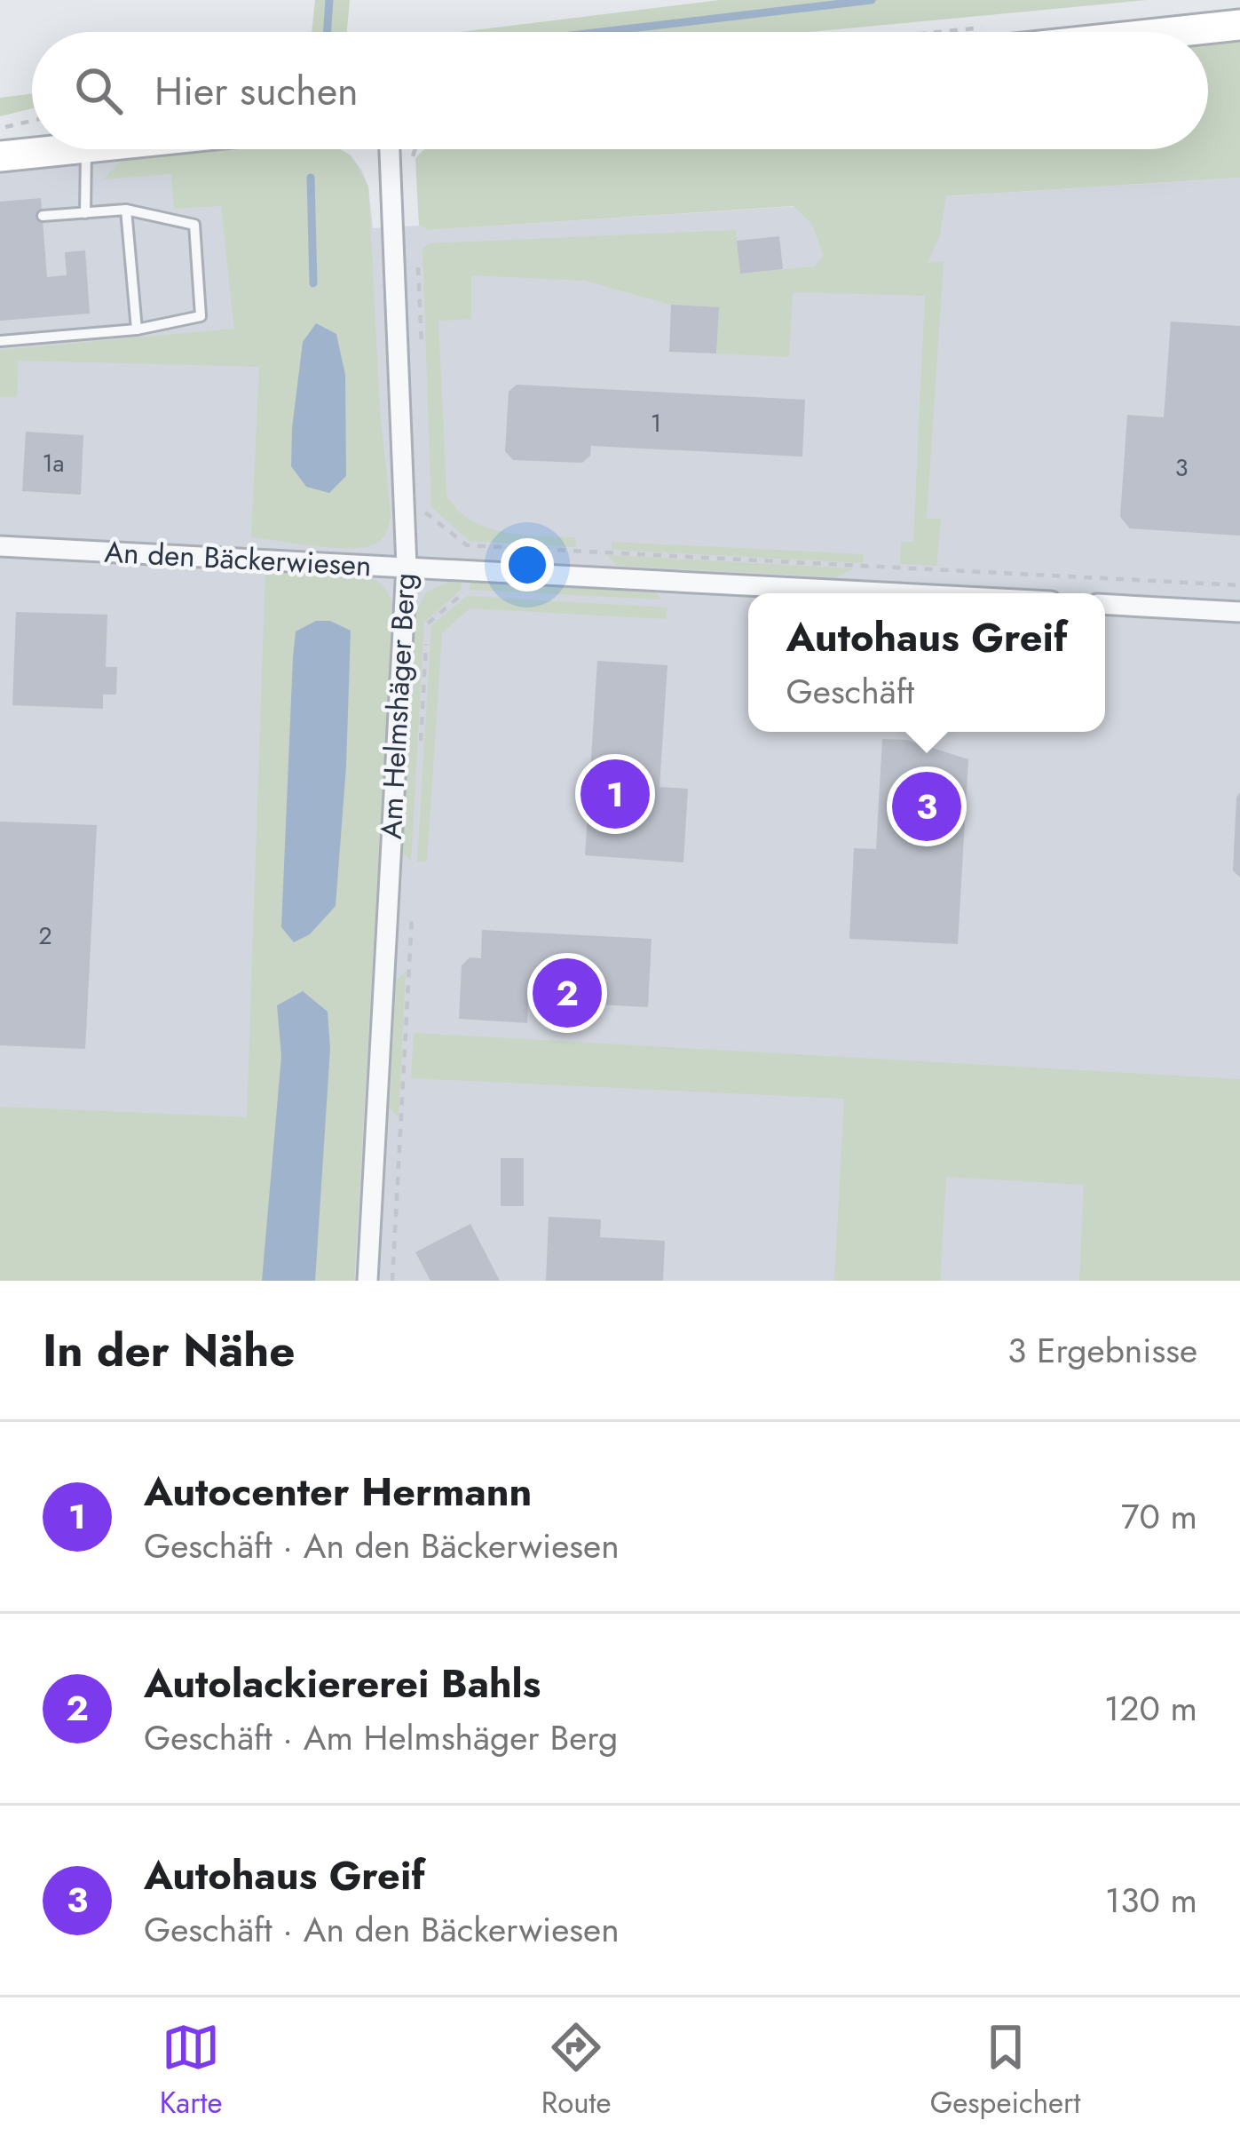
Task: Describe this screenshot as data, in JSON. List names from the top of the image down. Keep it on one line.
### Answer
{"streets":{"street":["An den Bäckerwiesen","Am Helmshäger Berg"]},"crossings":[["An den Bäckerwiesen","Am Helmshäger Berg"]],"house_numbers":["1","1a","3","2"],"page":{"search":"Hier suchen","popup":["Autohaus Greif","Geschäft"],"pins":["1","3","2"],"heading":["In der Nähe","3 Ergebnisse"],"list":[{"mark":"1","name":"Autocenter Hermann","note":"Geschäft · An den Bäckerwiesen","value":"70 m"},{"mark":"2","name":"Autolackiererei Bahls","note":"Geschäft · Am Helmshäger Berg","value":"120 m"},{"mark":"3","name":"Autohaus Greif","note":"Geschäft · An den Bäckerwiesen","value":"130 m"}],"nav":["Karte","Route","Gespeichert"]}}
